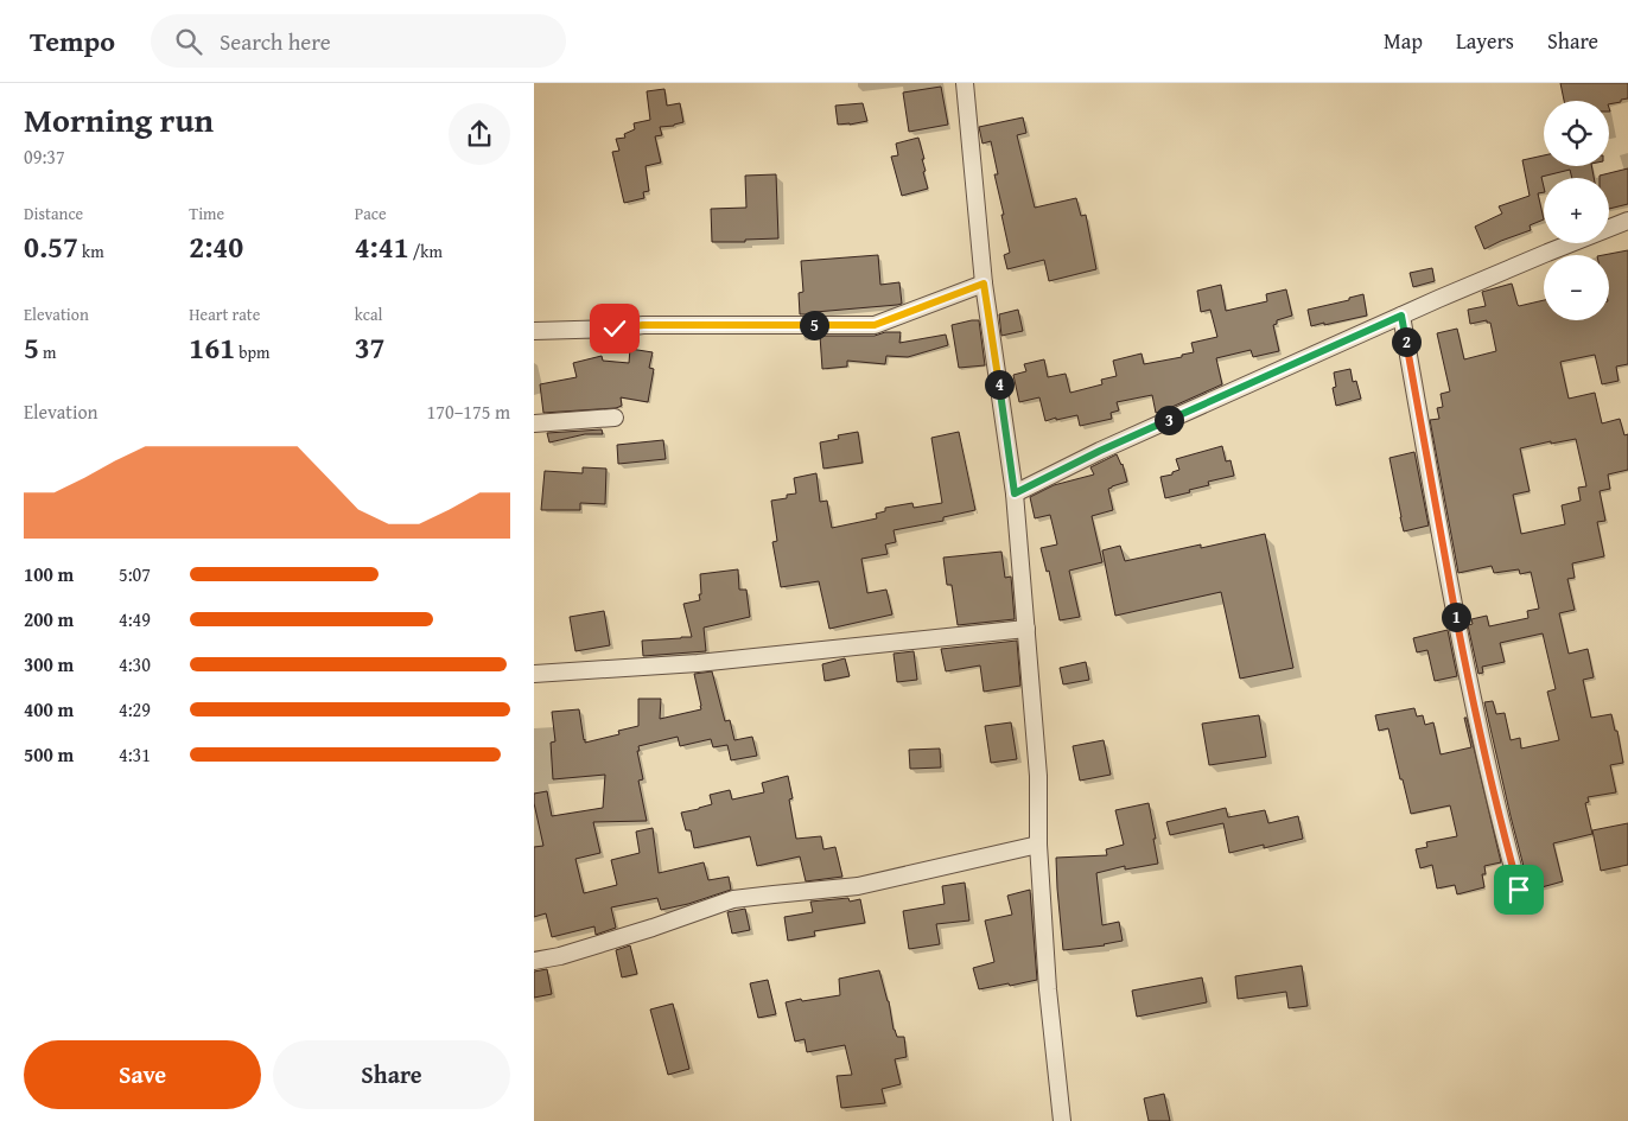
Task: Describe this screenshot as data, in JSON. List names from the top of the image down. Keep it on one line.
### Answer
{"page":{"header":"Tempo","search":"Search here","nav":["Map","Layers","Share"],"heading":["Morning run","09:37"],"map_buttons":["+","−"],"stats":[["Distance","0.57 km"],["Time","2:40"],["Pace","4:41 /km"],["Elevation","5 m"],["Heart rate","161 bpm"],["kcal","37"]],"pins":["5","2","4","3","1"],"chart":["Elevation","170–175 m"],"list":[{"name":"100 m","note":"5:07"},{"name":"200 m","note":"4:49"},{"name":"300 m","note":"4:30"},{"name":"400 m","note":"4:29"},{"name":"500 m","note":"4:31"}],"buttons":["Save","Share"]}}
